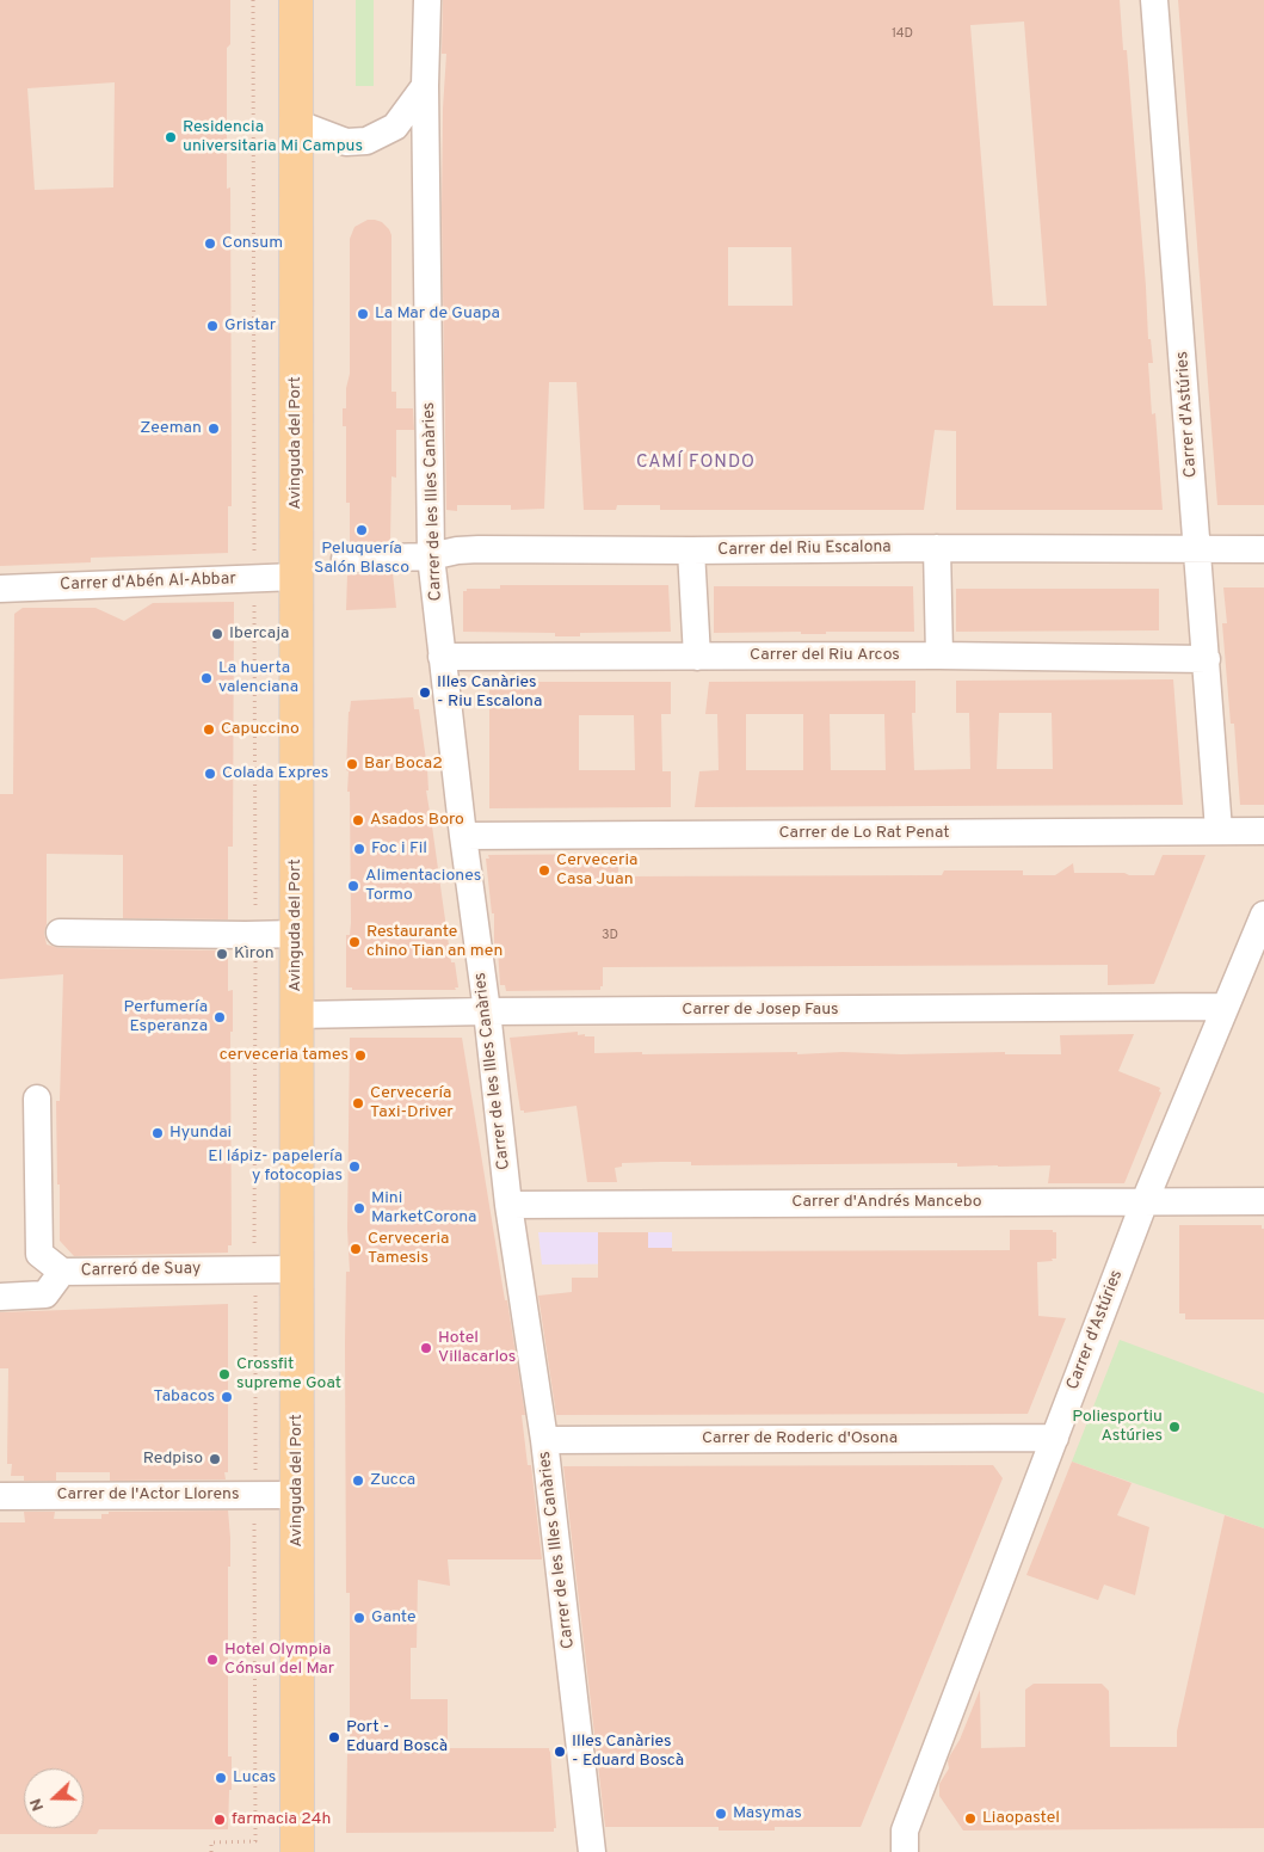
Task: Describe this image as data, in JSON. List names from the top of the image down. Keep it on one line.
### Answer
{"streets":{"main road":["Avinguda del Port"],"street":["Carrer d'Astúries","Carrer de les Illes Canàries","Carrer del Riu Escalona","Carrer d'Abén Al-Abbar","Carrer del Riu Arcos","Carrer de Lo Rat Penat","Carrer de Josep Faus","Carrer d'Andrés Mancebo","Carreró de Suay","Carrer de Roderic d'Osona","Carrer de l'Actor Llorens"]},"crossings":[["Carrer d'Astúries","Carrer del Riu Escalona"],["Carrer d'Astúries","Carrer del Riu Arcos"],["Carrer d'Astúries","Carrer de Lo Rat Penat"],["Carrer d'Astúries","Carrer de Josep Faus"],["Carrer d'Astúries","Carrer d'Andrés Mancebo"],["Carrer d'Astúries","Carrer de Roderic d'Osona"],["Avinguda del Port","Carrer d'Abén Al-Abbar"],["Avinguda del Port","Carrer de Josep Faus"],["Avinguda del Port","Carreró de Suay"],["Avinguda del Port","Carrer de l'Actor Llorens"],["Carrer de les Illes Canàries","Carrer del Riu Escalona"],["Carrer de les Illes Canàries","Carrer del Riu Arcos"],["Carrer de les Illes Canàries","Carrer de Lo Rat Penat"],["Carrer de les Illes Canàries","Carrer de Josep Faus"],["Carrer de les Illes Canàries","Carrer d'Andrés Mancebo"],["Carrer de les Illes Canàries","Carrer de Roderic d'Osona"]],"districts":["CAMÍ FONDO"],"places":["Residencia universitaria Mi Campus","Consum","La Mar de Guapa","Gristar","Zeeman","Peluquería Salón Blasco","Ibercaja","La huerta valenciana","Illes Canàries - Riu Escalona","Capuccino","Bar Boca2","Colada Expres","Asados Boro","Foc i Fil","Cerveceria Casa Juan","Alimentaciones Tormo","Restaurante chino Tian an men","Kìron","Perfumería Esperanza","cerveceria tames","Cervecería Taxi-Driver","Hyundai","El lápiz- papelería y fotocopias","Mini MarketCorona","Cerveceria Tamesis","Hotel Villacarlos","Crossfit supreme Goat","Tabacos","Poliesportiu Astúries","Redpiso","Zucca","Gante","Hotel Olympia Cónsul del Mar","Port - Eduard Boscà","Illes Canàries - Eduard Boscà","Lucas","Masymas","Liaopastel","farmacia 24h"],"house_numbers":["14D","3D"],"north":"left"}
